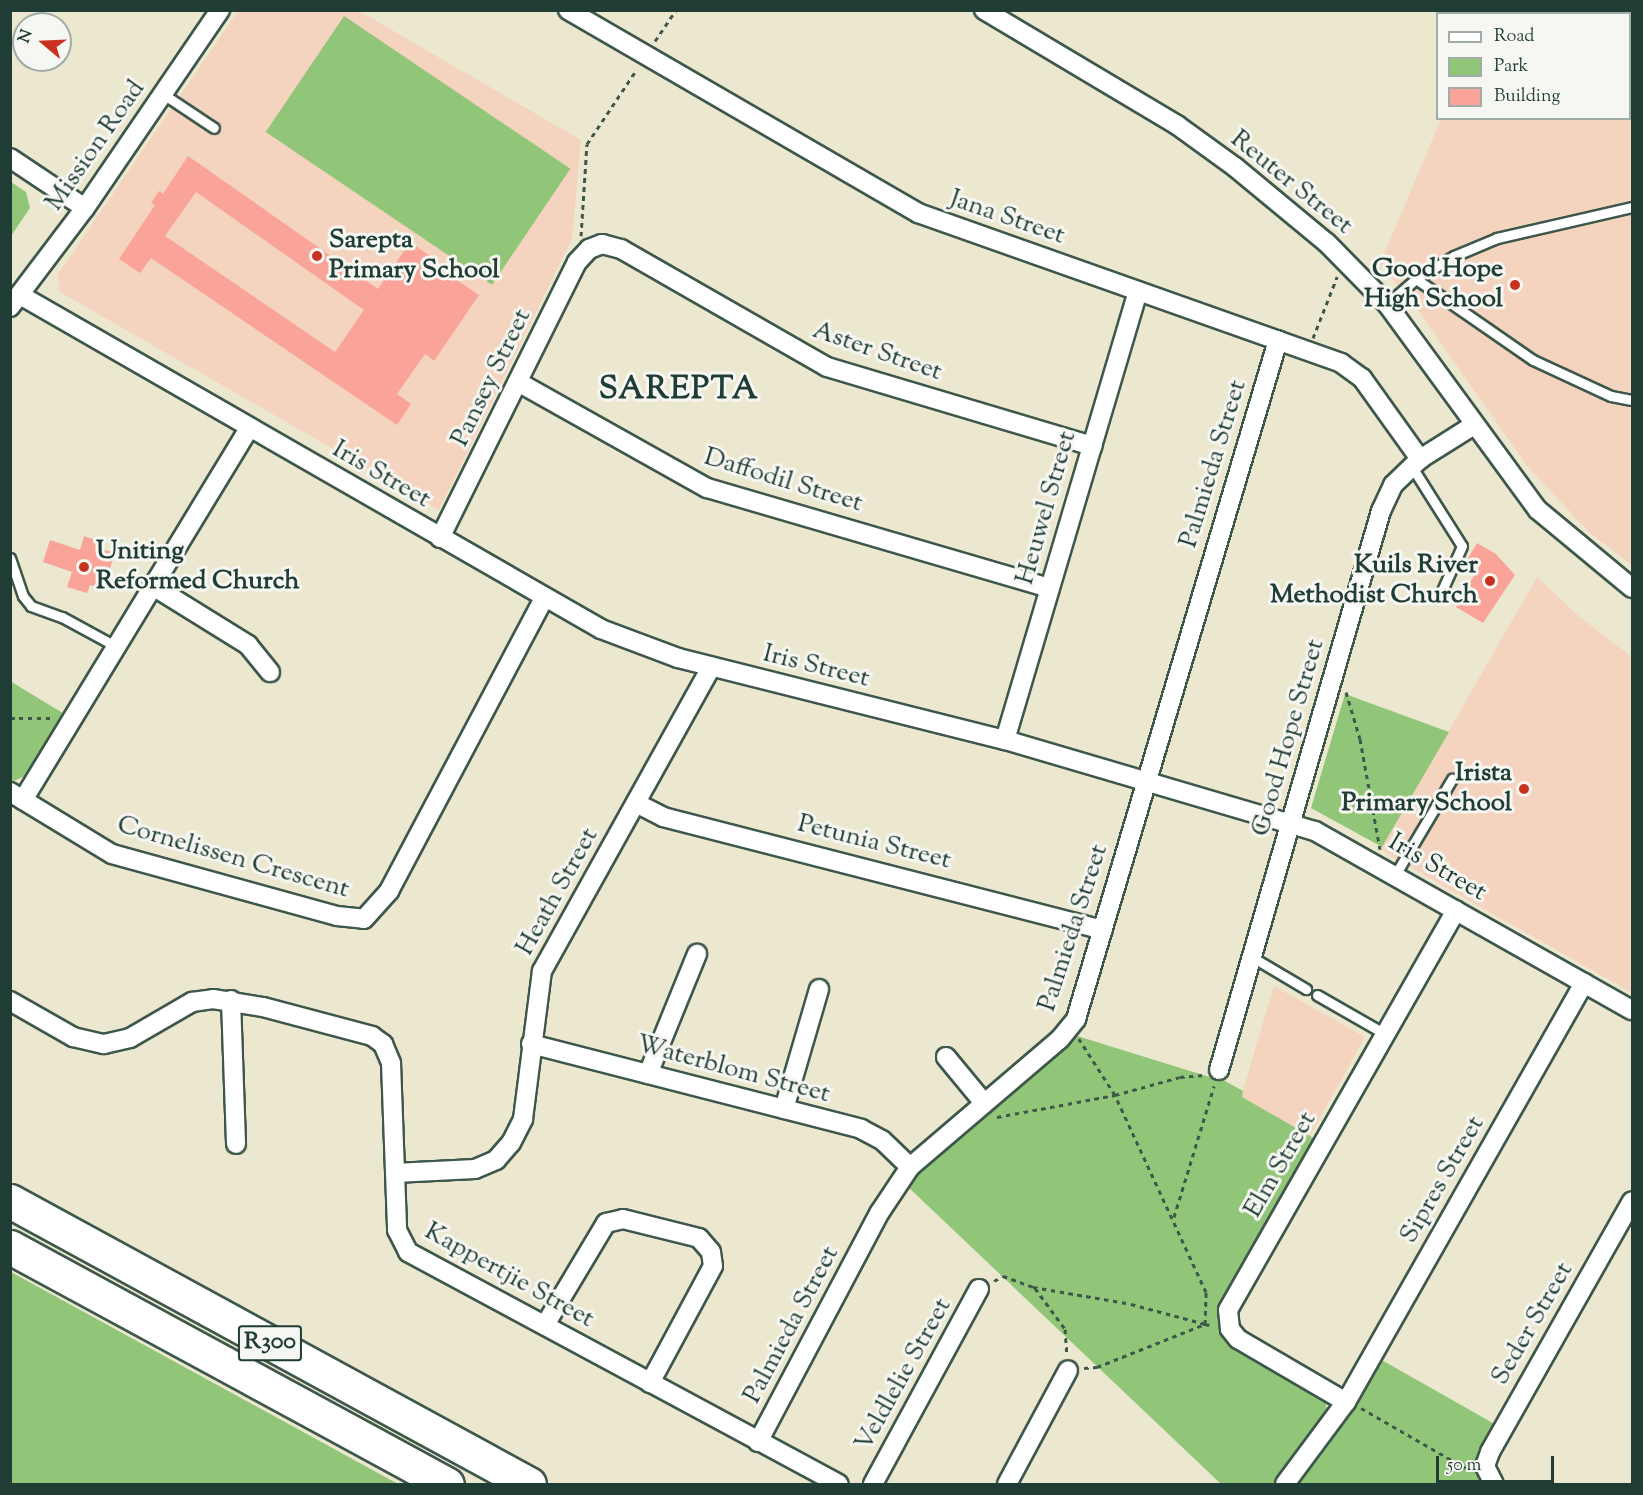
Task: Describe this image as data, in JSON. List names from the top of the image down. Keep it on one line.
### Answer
{"streets":{"highway":["R300"],"street":["Mission Road","Reuter Street","Jana Street","Aster Street","Pansey Street","Palmieda Street","Iris Street","Daffodil Street","Heuwel Street","Good Hope Street","Petunia Street","Cornelissen Crescent","Heath Street","Waterblom Street","Elm Street","Sipres Street","Kappertjie Street","Seder Street","Veldlelie Street"]},"crossings":[["Mission Road","Iris Street"],["Reuter Street","Good Hope Street"],["Jana Street","Palmieda Street"],["Jana Street","Heuwel Street"],["Jana Street","Good Hope Street"],["Aster Street","Pansey Street"],["Aster Street","Heuwel Street"],["Pansey Street","Iris Street"],["Pansey Street","Daffodil Street"],["Palmieda Street","Iris Street"],["Palmieda Street","Petunia Street"],["Palmieda Street","Waterblom Street"],["Palmieda Street","Kappertjie Street"],["Iris Street","Heuwel Street"],["Iris Street","Good Hope Street"],["Iris Street","Cornelissen Crescent"],["Iris Street","Heath Street"],["Iris Street","Elm Street"],["Iris Street","Sipres Street"],["Daffodil Street","Heuwel Street"],["Petunia Street","Heath Street"],["Heath Street","Waterblom Street"],["Heath Street","Kappertjie Street"]],"districts":["SAREPTA"],"places":["Sarepta Primary School","Good Hope High School","Uniting Reformed Church","Kuils River Methodist Church","Irista Primary School"],"legend":["Road","Park","Building"],"scale_bar":"50 m","north":"left"}
